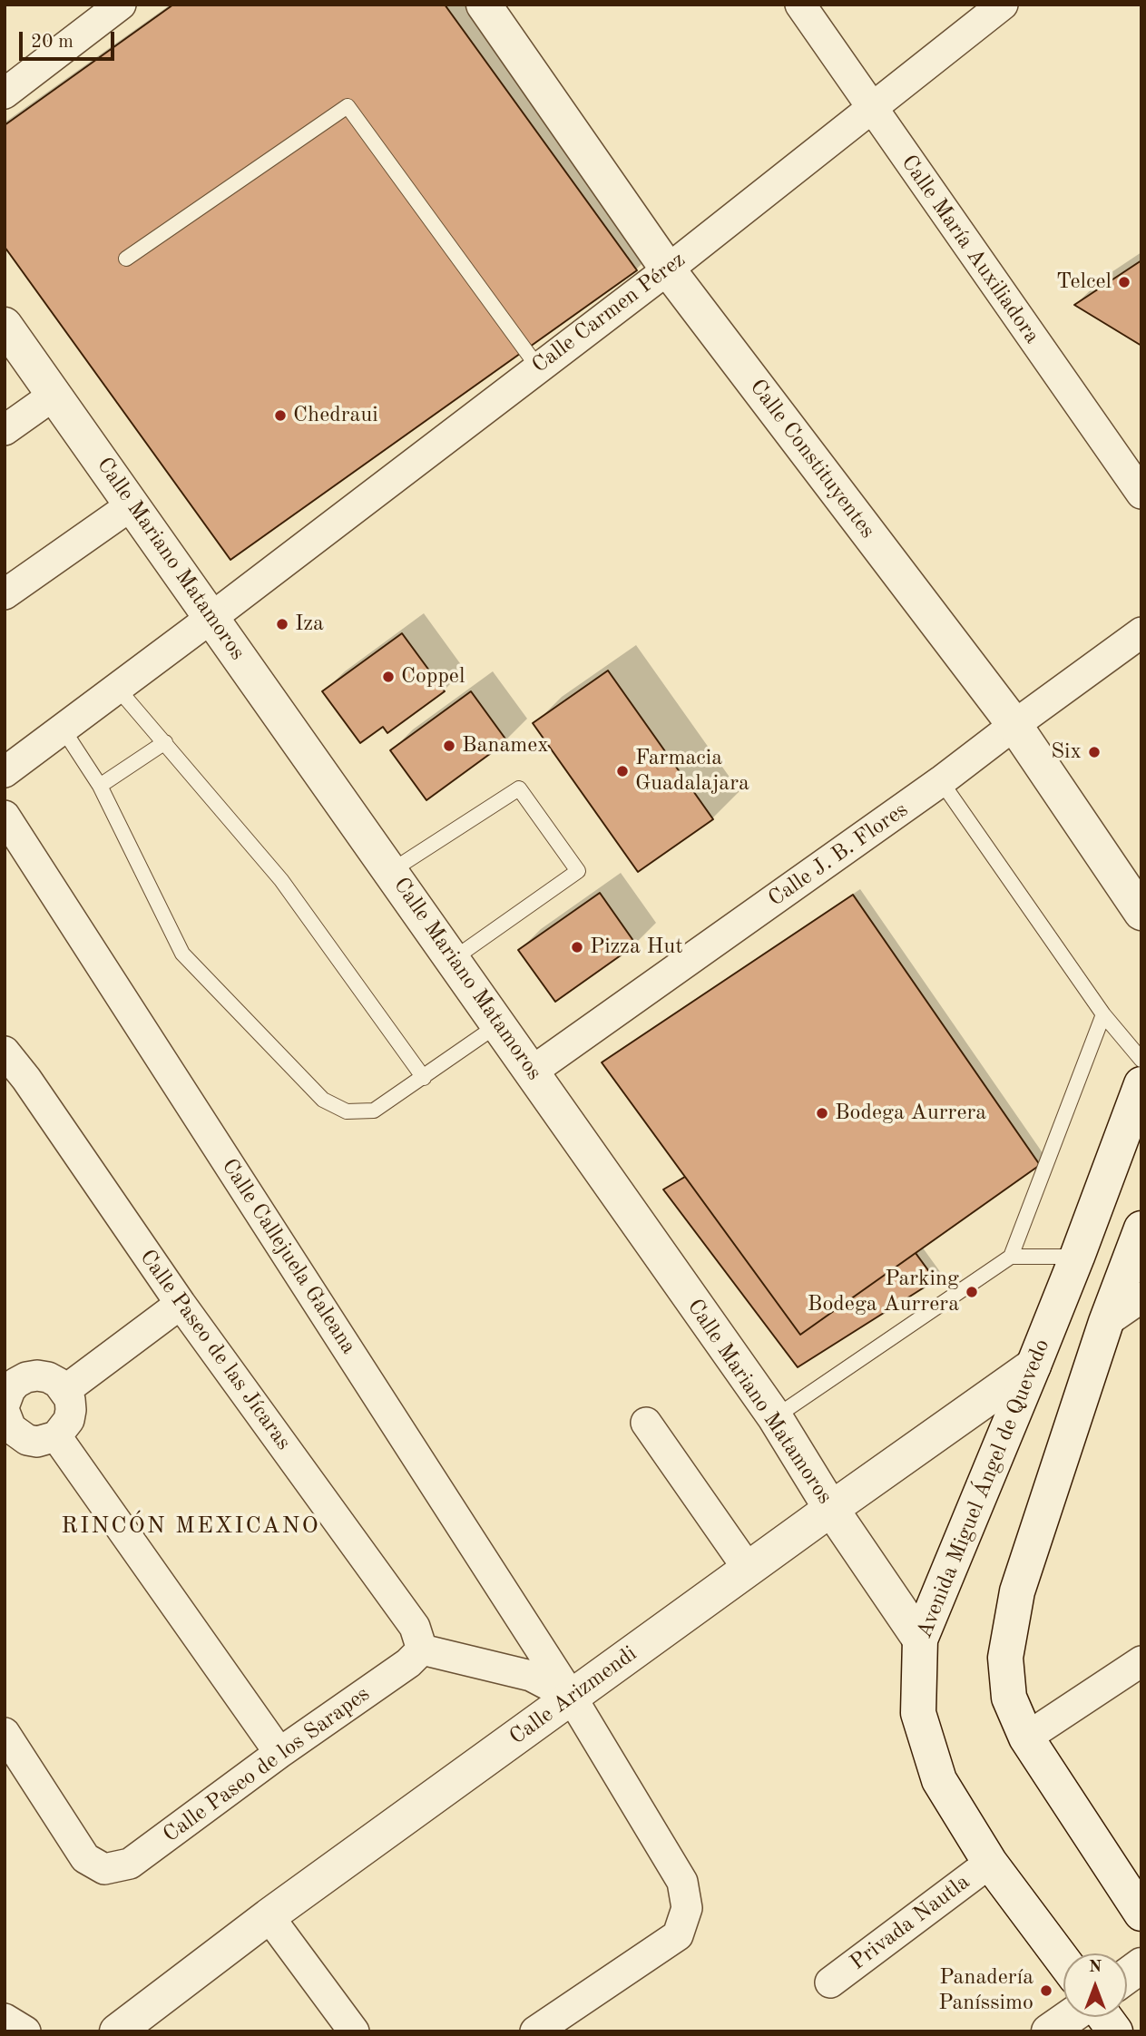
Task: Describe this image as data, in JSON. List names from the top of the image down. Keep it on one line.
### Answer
{"streets":{"street":["Calle María Auxiliadora","Calle Carmen Pérez","Calle Constituyentes","Calle Mariano Matamoros","Calle J. B. Flores","Calle Callejuela Galeana","Calle Paseo de las Jícaras","Avenida Miguel Ángel de Quevedo","Calle Arizmendi","Calle Paseo de los Sarapes","Privada Nautla"]},"crossings":[["Calle María Auxiliadora","Calle Carmen Pérez"],["Calle Carmen Pérez","Calle Constituyentes"],["Calle Carmen Pérez","Calle Mariano Matamoros"],["Calle Constituyentes","Calle J. B. Flores"],["Calle Mariano Matamoros","Calle J. B. Flores"],["Calle Mariano Matamoros","Avenida Miguel Ángel de Quevedo"],["Calle Mariano Matamoros","Calle Arizmendi"],["Calle Callejuela Galeana","Calle Arizmendi"],["Calle Paseo de las Jícaras","Calle Paseo de los Sarapes"],["Avenida Miguel Ángel de Quevedo","Calle Arizmendi"],["Avenida Miguel Ángel de Quevedo","Privada Nautla"]],"districts":["RINCÓN MEXICANO"],"places":["Telcel","Chedraui","Iza","Coppel","Banamex","Six","Farmacia Guadalajara","Pizza Hut","Bodega Aurrera","Parking Bodega Aurrera","Panadería Paníssimo"],"scale_bar":"20 m","north":"top"}
